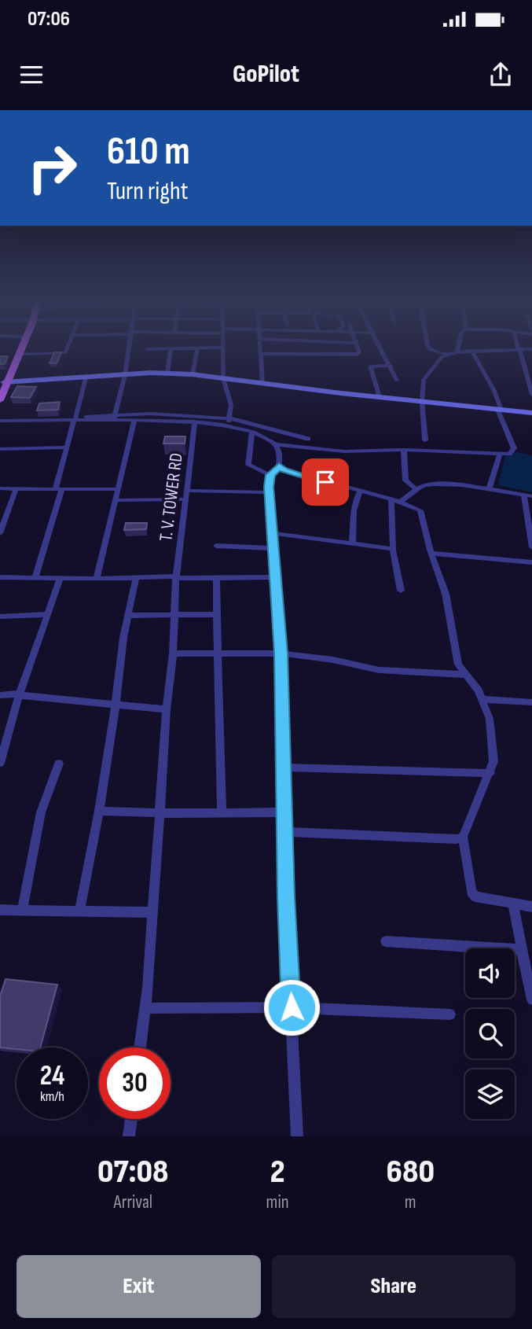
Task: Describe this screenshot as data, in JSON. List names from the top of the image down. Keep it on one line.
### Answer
{"streets":{"street":["T. V. TOWER RD"]},"page":{"status":"07:06","header":"GoPilot","turn":["610 m","Turn right"],"speed":"24 km/h","limit":"30","eta":["07:08","Arrival","2","min","680","m"],"buttons":["Exit","Share"]}}
